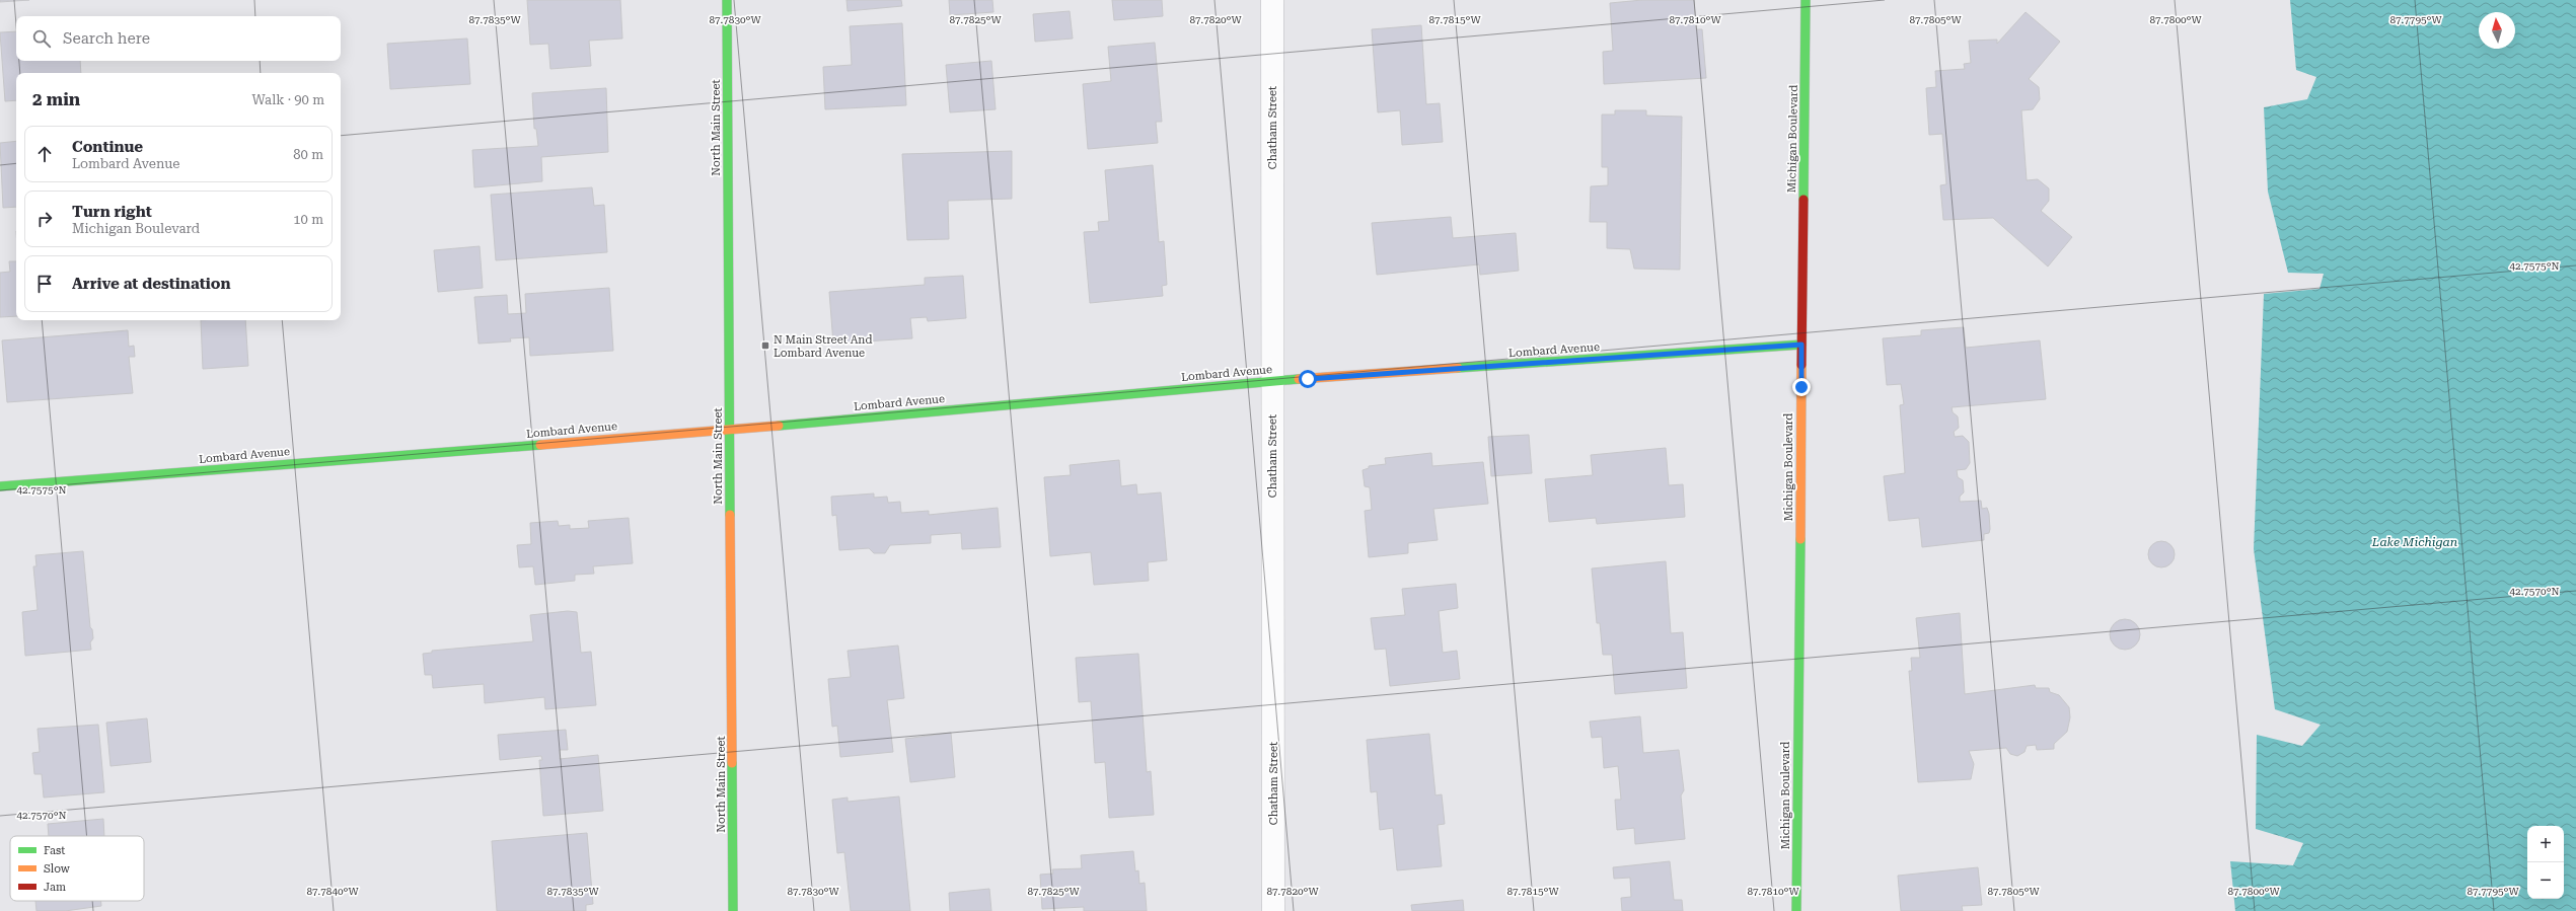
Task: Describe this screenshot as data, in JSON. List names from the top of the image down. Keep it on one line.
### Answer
{"streets":{"street":["North Main Street","Chatham Street","Michigan Boulevard","Lombard Avenue"]},"crossings":[["North Main Street","Lombard Avenue"],["Chatham Street","Lombard Avenue"],["Michigan Boulevard","Lombard Avenue"]],"water":["Lake Michigan"],"places":{"transit":["N Main Street And Lombard Avenue"]},"legend":["Fast","Slow","Jam"],"north":"top","page":{"search":"Search here","heading":["2 min","Walk · 90 m"],"list":[["Continue","Lombard Avenue","80 m"],["Turn right","Michigan Boulevard","10 m"],"Arrive at destination"],"map_buttons":["+","−"]},"coordinates":["87.7835°W","87.7830°W","87.7825°W","87.7820°W","87.7815°W","87.7810°W","87.7805°W","87.7800°W","87.7795°W","42.7575°N","42.7570°N","87.7840°W"]}
